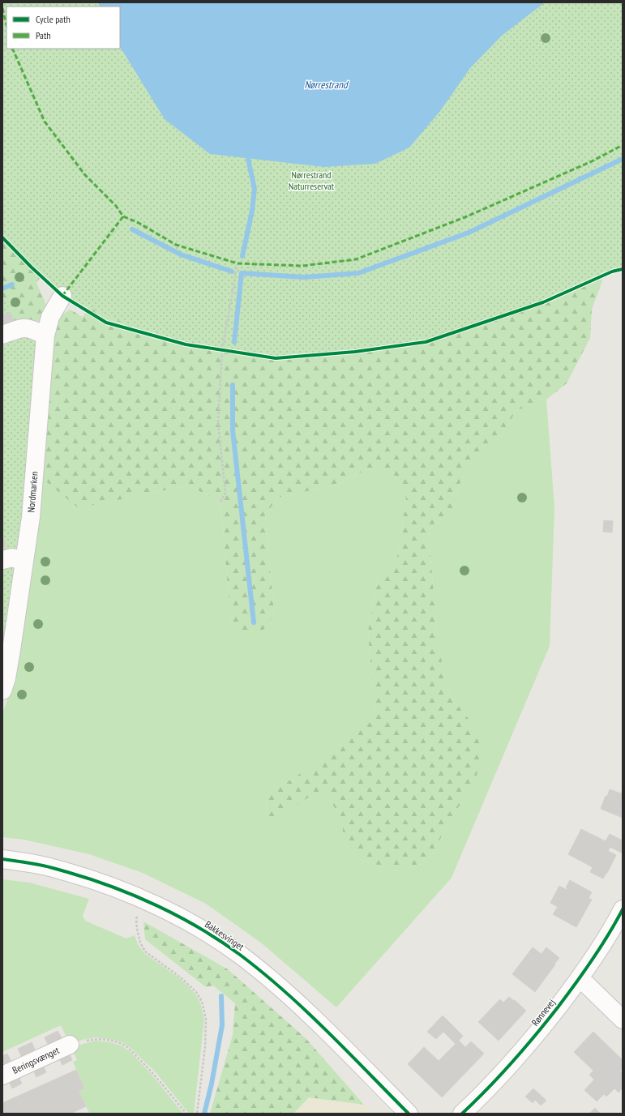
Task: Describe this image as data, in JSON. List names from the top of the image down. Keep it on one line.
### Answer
{"streets":{"street":["Nordmarken","Bakkesvinget","Rønnevej","Beringsvænget"]},"water":["Nørrestrand"],"parks":["Nørrestrand Naturreservat"],"legend":["Cycle path","Path"]}
